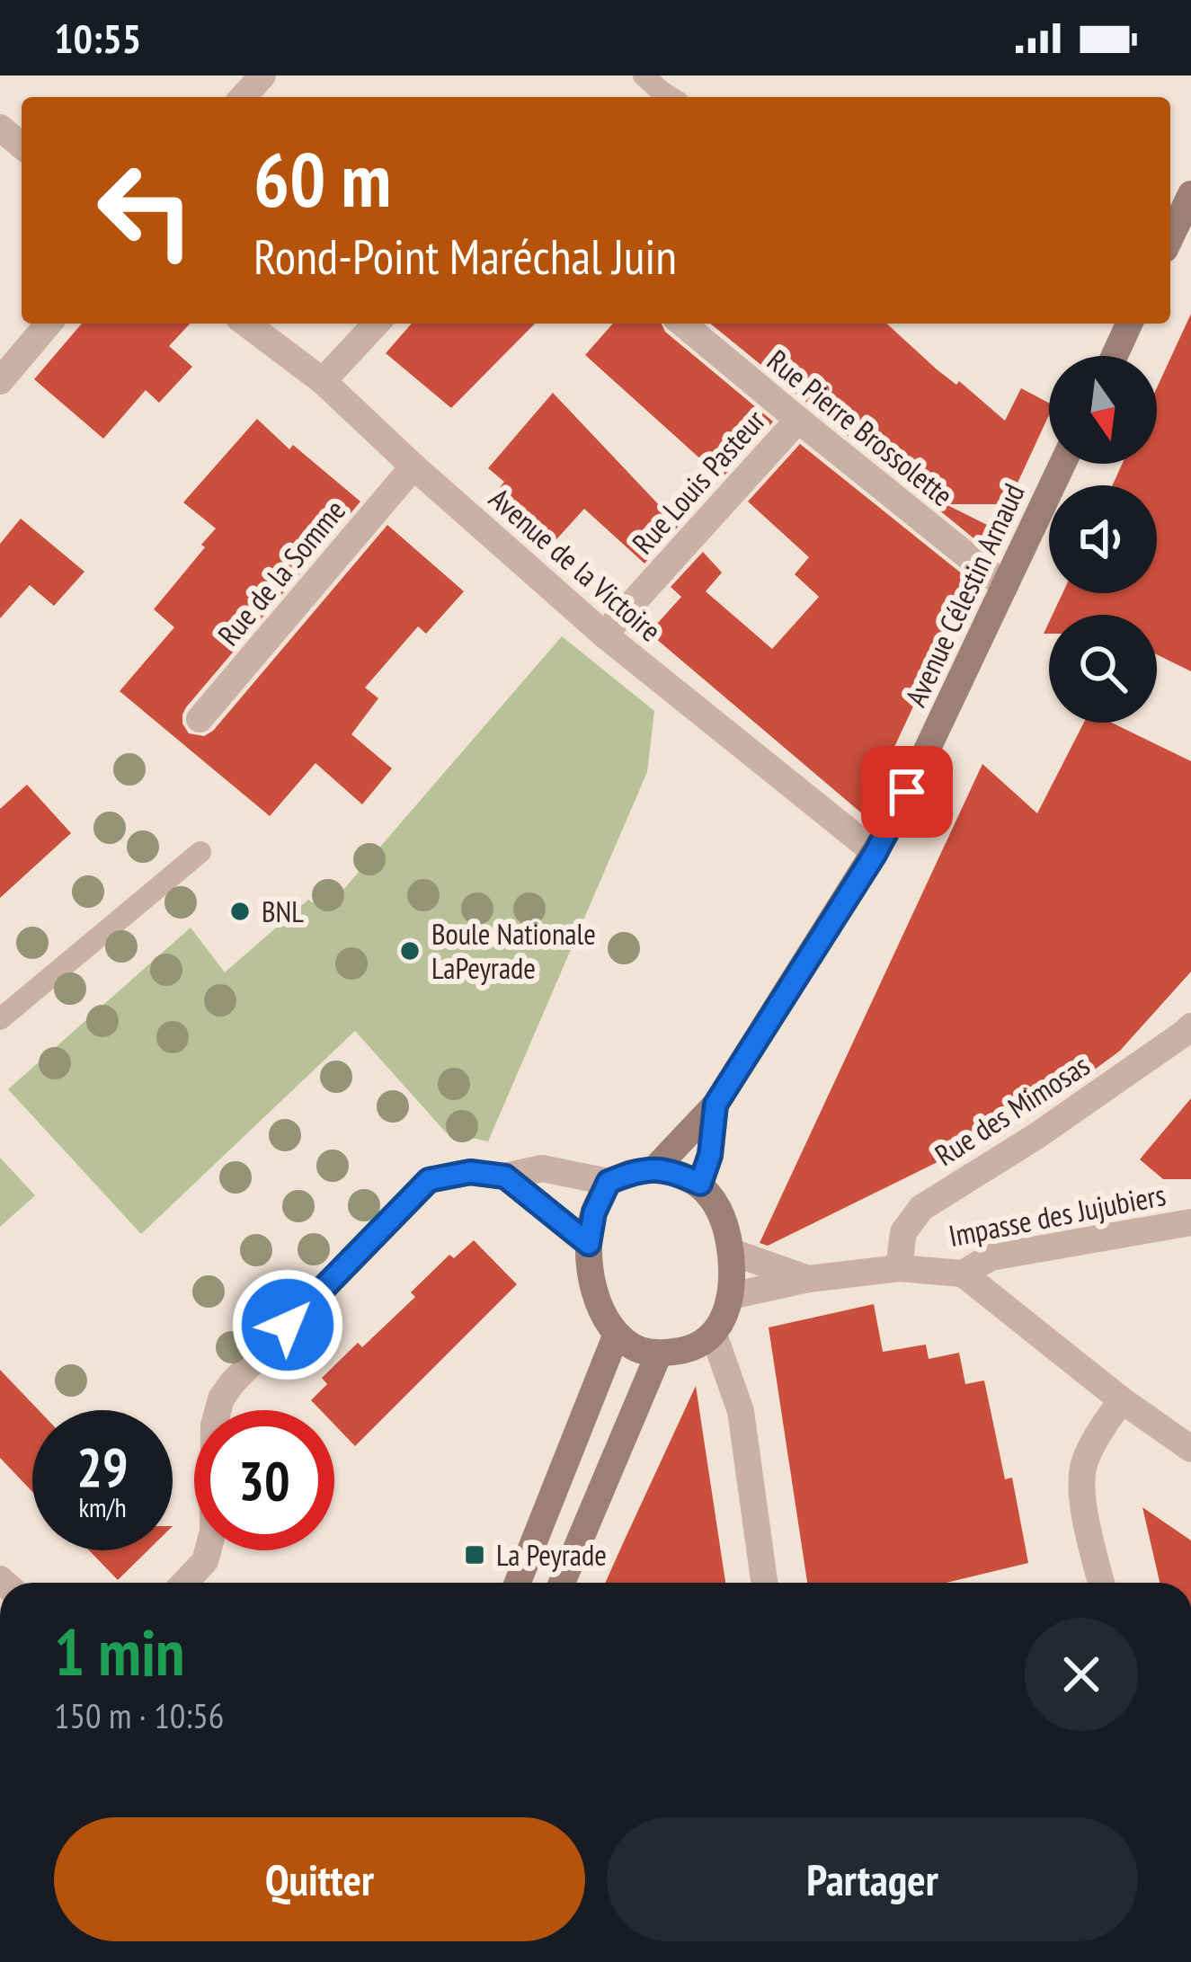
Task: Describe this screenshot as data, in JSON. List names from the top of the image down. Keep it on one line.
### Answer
{"streets":{"main road":["Avenue Célestin Arnaud"],"street":["Rue Pierre Brossolette","Rue Louis Pasteur","Avenue de la Victoire","Rue de la Somme","Rue des Mimosas","Impasse des Jujubiers"]},"crossings":[["Rue Pierre Brossolette","Rue Louis Pasteur"],["Rue Pierre Brossolette","Avenue Célestin Arnaud"],["Rue Louis Pasteur","Avenue de la Victoire"],["Avenue de la Victoire","Rue de la Somme"],["Avenue de la Victoire","Avenue Célestin Arnaud"],["Avenue Célestin Arnaud","Impasse des Jujubiers"],["Rue des Mimosas","Impasse des Jujubiers"]],"places":{"other":["BNL","Boule Nationale LaPeyrade"],"transit":["La Peyrade"]},"north":"bottom","page":{"status":"10:55","turn":["60 m","Rond-Point Maréchal Juin"],"speed":"29 km/h","limit":"30","heading":["1 min","150 m · 10:56"],"buttons":["Quitter","Partager"]}}
